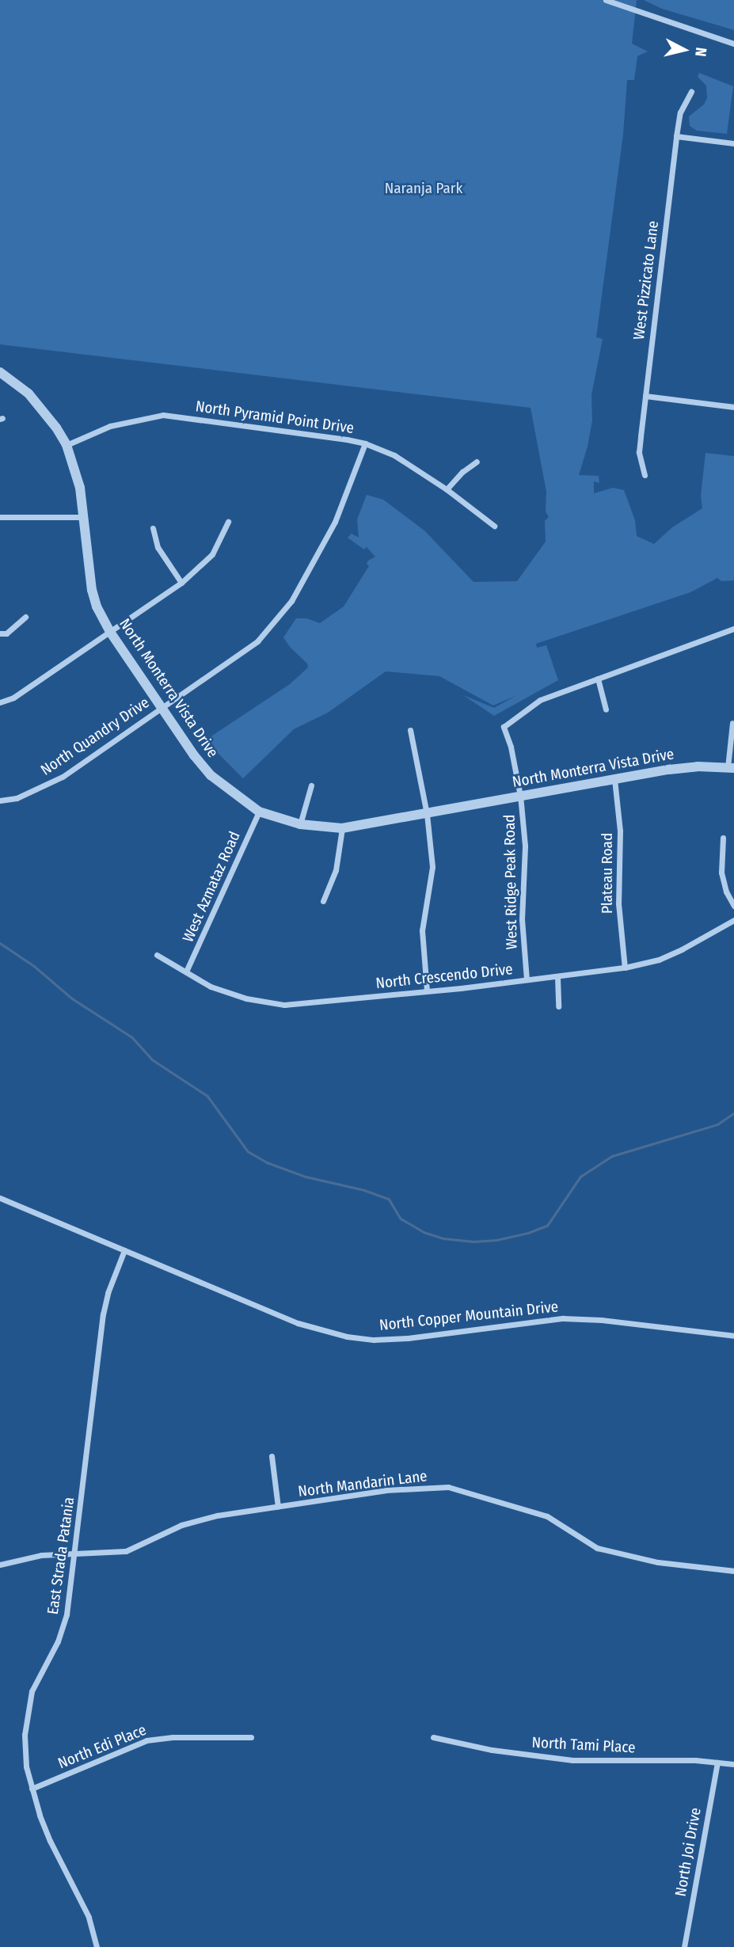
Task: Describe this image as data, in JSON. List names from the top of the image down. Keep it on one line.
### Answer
{"streets":{"street":["West Pizzicato Lane","North Pyramid Point Drive","North Monterra Vista Drive","North Quandry Drive","Plateau Road","West Ridge Peak Road","West Azmataz Road","North Crescendo Drive","North Copper Mountain Drive","North Mandarin Lane","East Strada Patania","North Tami Place","North Edi Place","North Joi Drive"]},"crossings":[["North Pyramid Point Drive","North Monterra Vista Drive"],["North Pyramid Point Drive","North Quandry Drive"],["North Monterra Vista Drive","North Quandry Drive"],["North Monterra Vista Drive","Plateau Road"],["North Monterra Vista Drive","West Ridge Peak Road"],["North Monterra Vista Drive","West Azmataz Road"],["Plateau Road","North Crescendo Drive"],["West Ridge Peak Road","North Crescendo Drive"],["West Azmataz Road","North Crescendo Drive"],["North Copper Mountain Drive","East Strada Patania"],["North Mandarin Lane","East Strada Patania"],["East Strada Patania","North Edi Place"],["North Tami Place","North Joi Drive"]],"parks":["Naranja Park"],"north":"right"}
